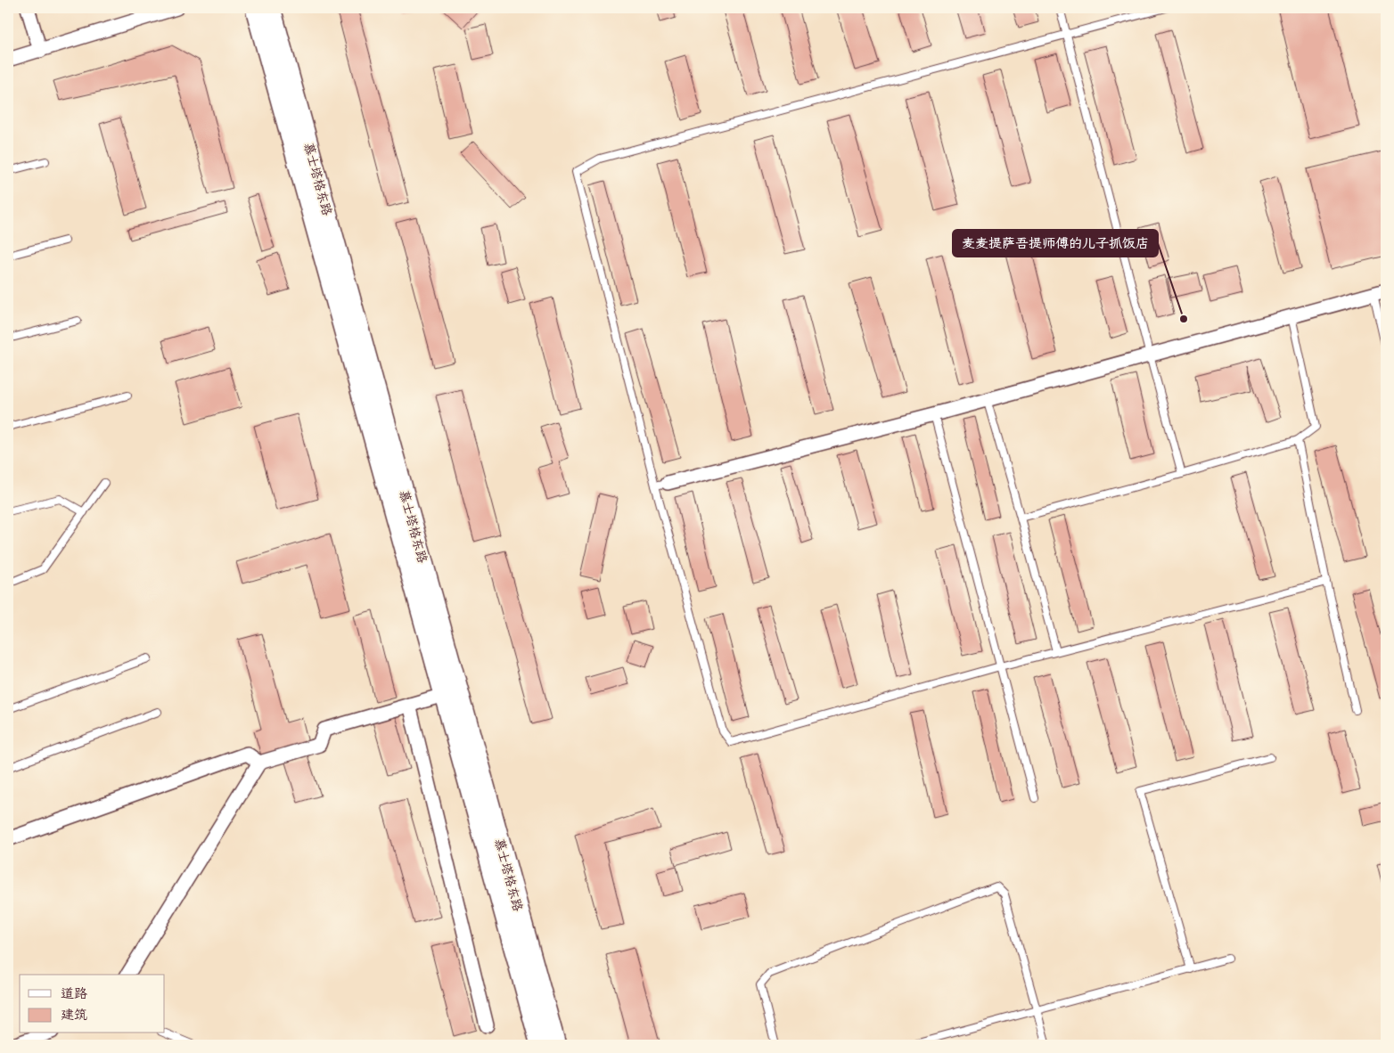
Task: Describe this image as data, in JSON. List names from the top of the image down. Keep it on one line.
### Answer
{"streets":{"main road":["慕士塔格东路"]},"places":["麦麦提萨吾提师傅的儿子抓饭店"],"legend":["道路","建筑"]}
